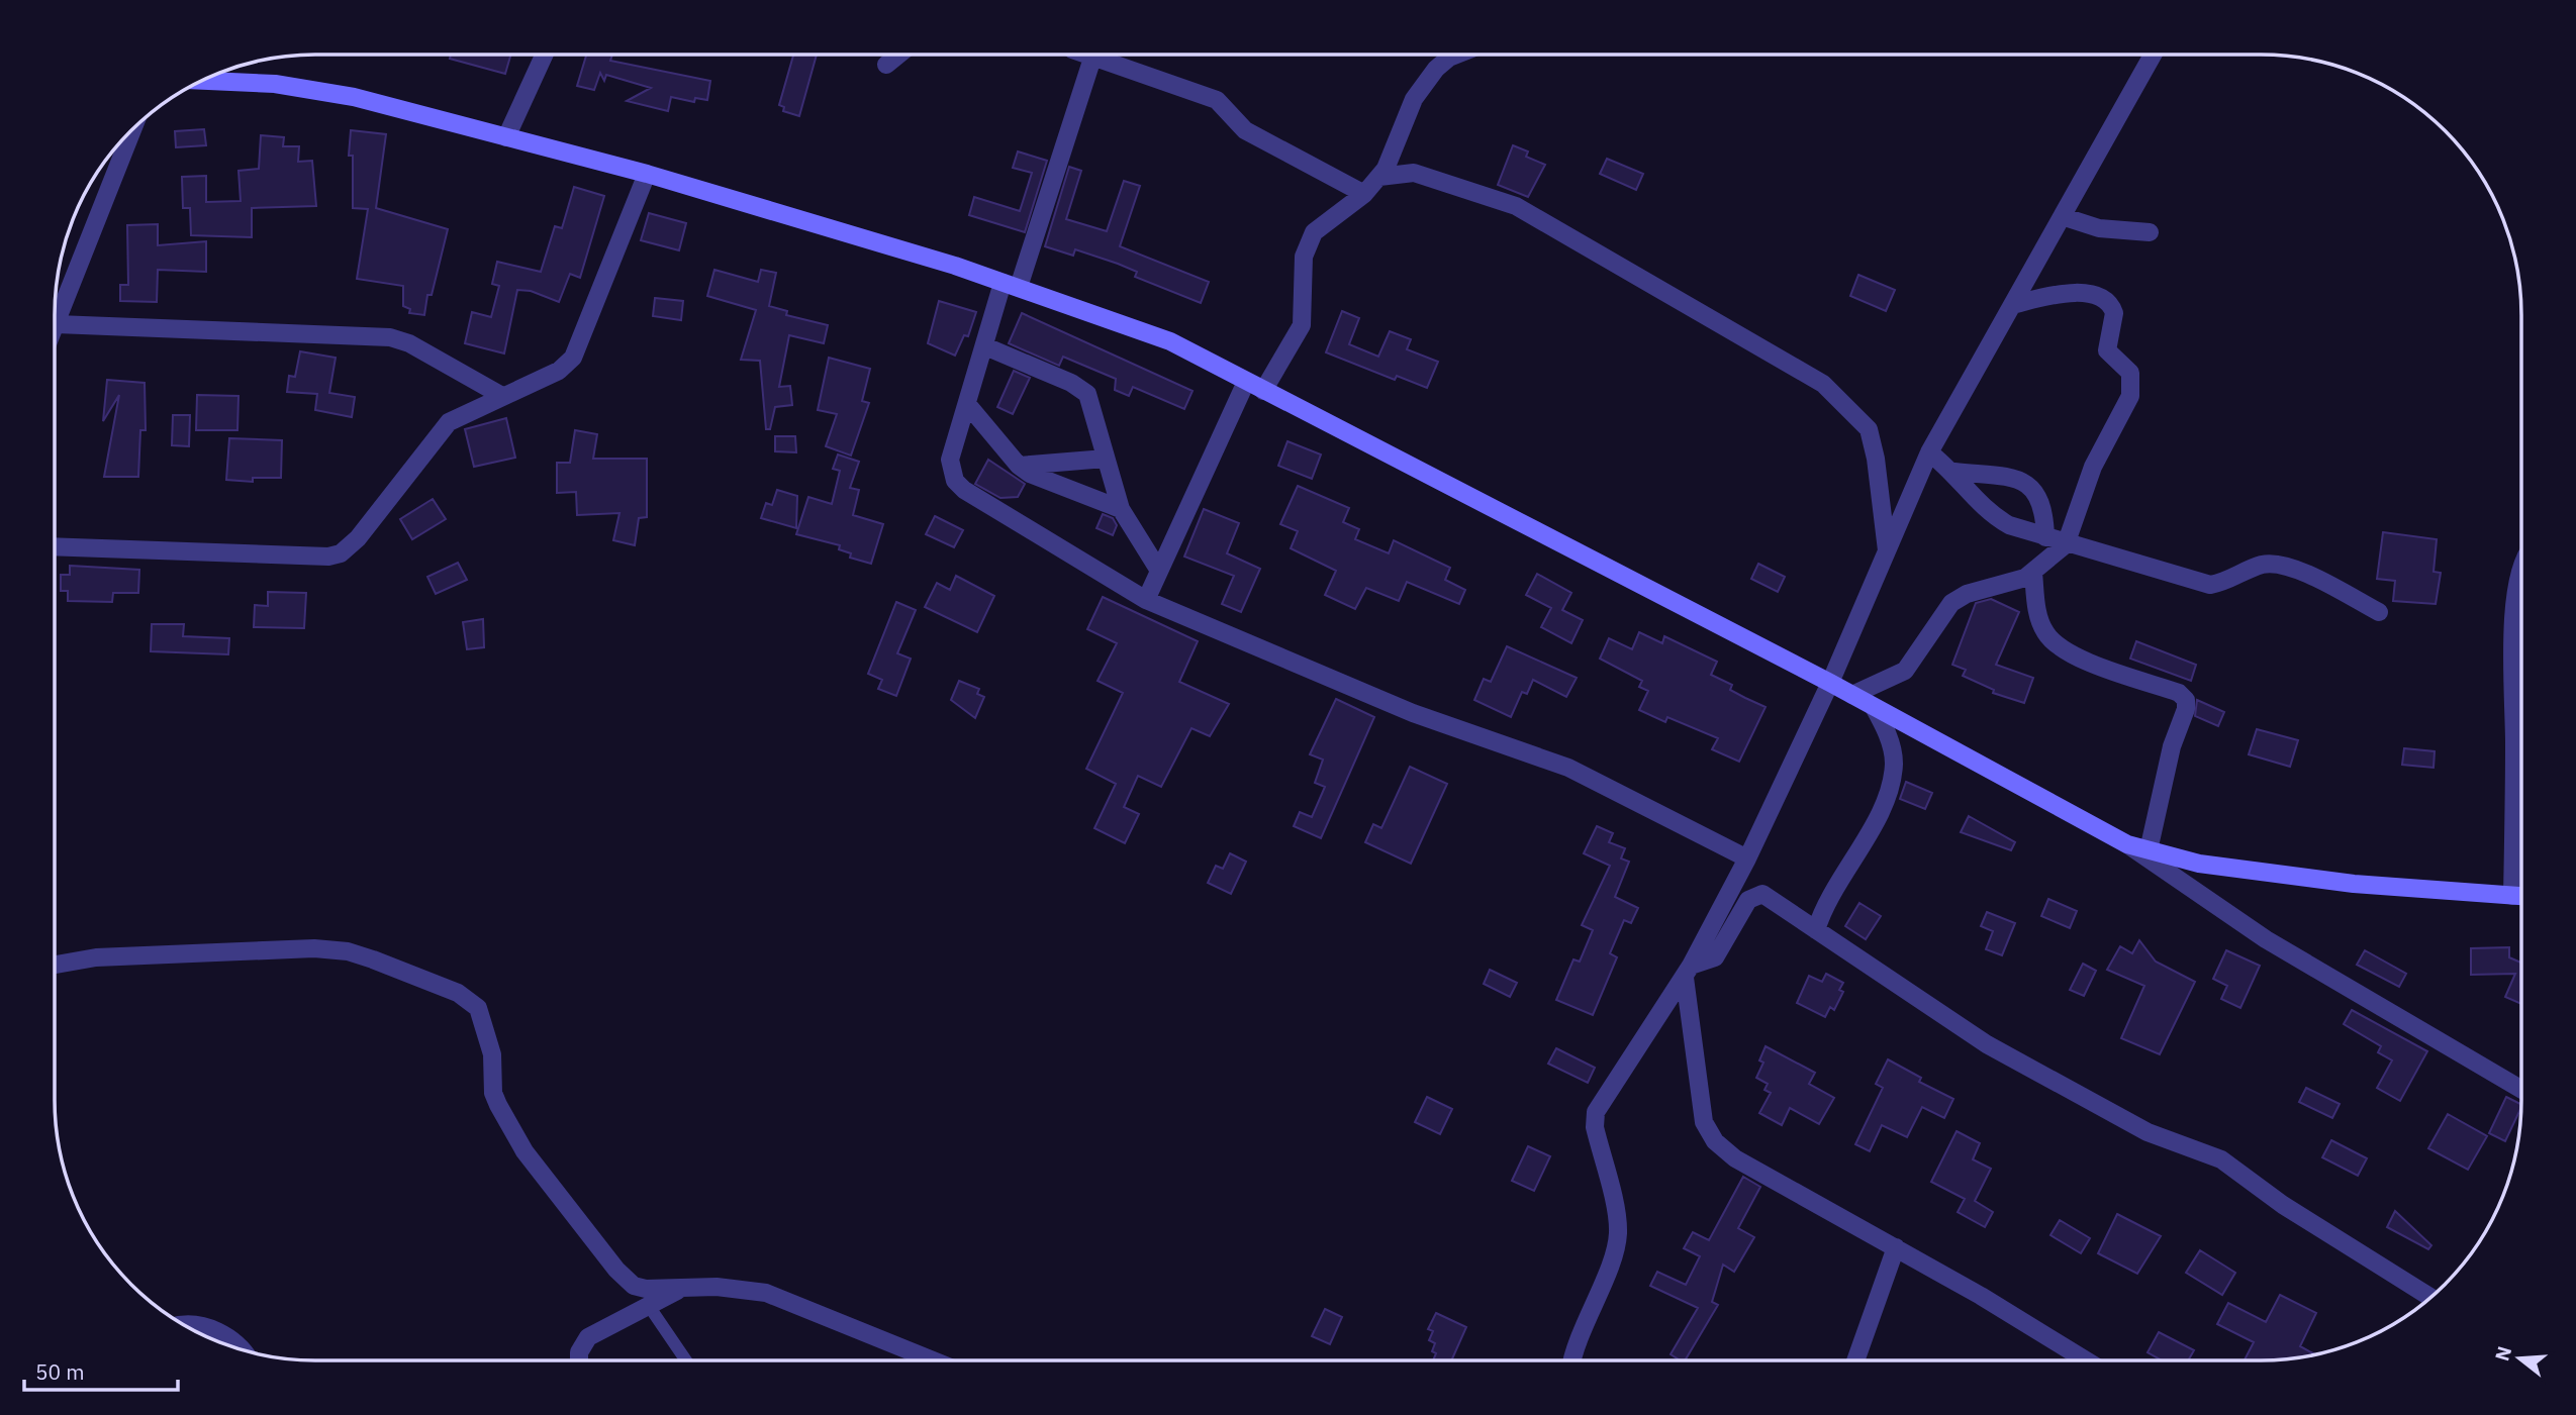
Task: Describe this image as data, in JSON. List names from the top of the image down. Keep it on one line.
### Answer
{"scale_bar":"50 m","north":"left"}
